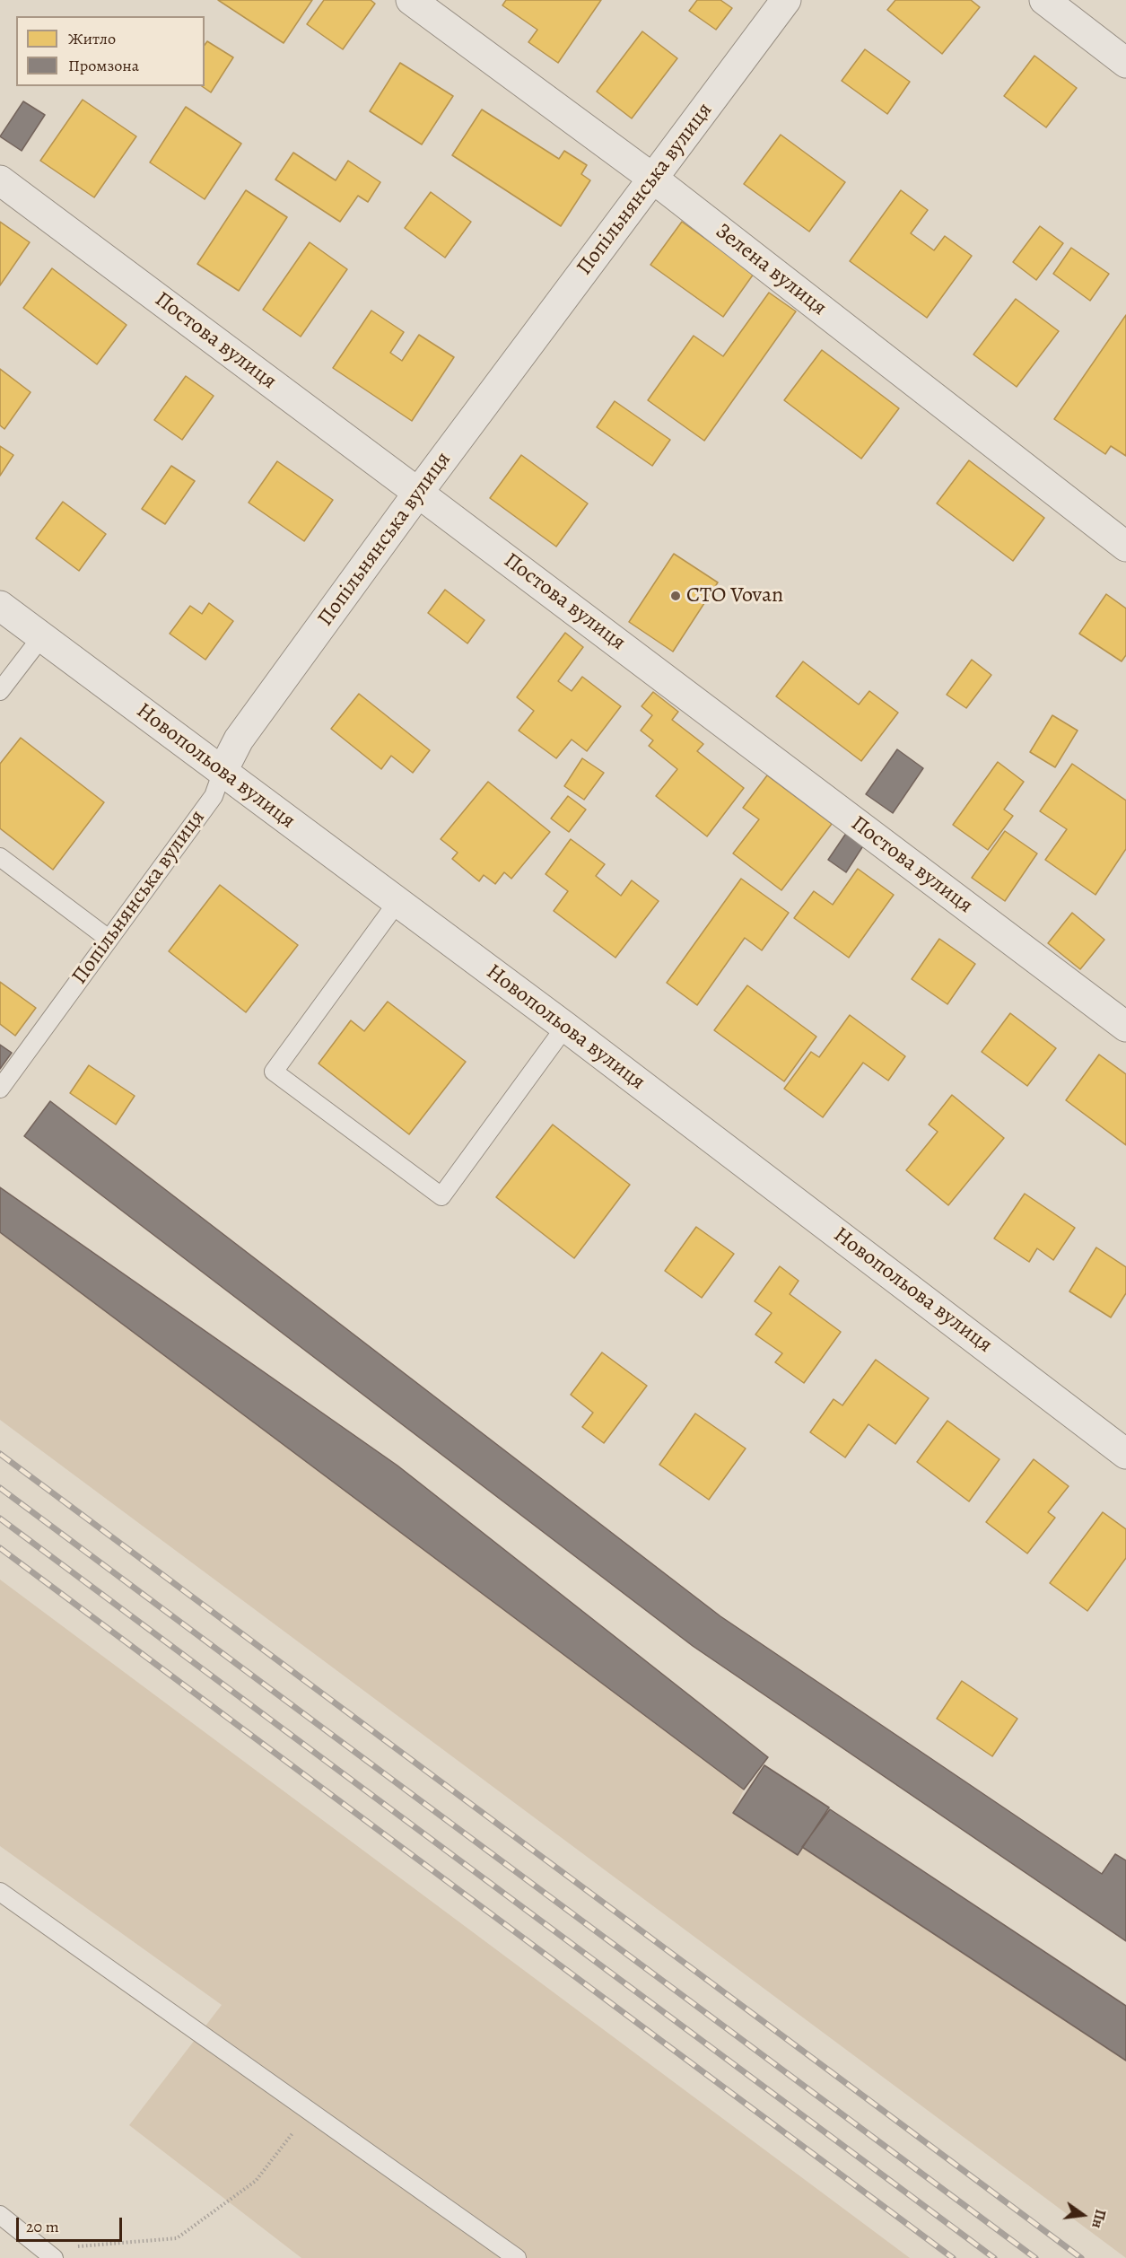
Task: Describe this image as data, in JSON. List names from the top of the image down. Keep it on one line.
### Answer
{"streets":{"street":["Попільнянська вулиця","Зелена вулиця","Постова вулиця","Новопольова вулиця"]},"crossings":[["Попільнянська вулиця","Зелена вулиця"],["Попільнянська вулиця","Постова вулиця"],["Попільнянська вулиця","Новопольова вулиця"]],"places":["СТО Vovan"],"legend":["Житло","Промзона"],"scale_bar":"20 m","north":"right"}
